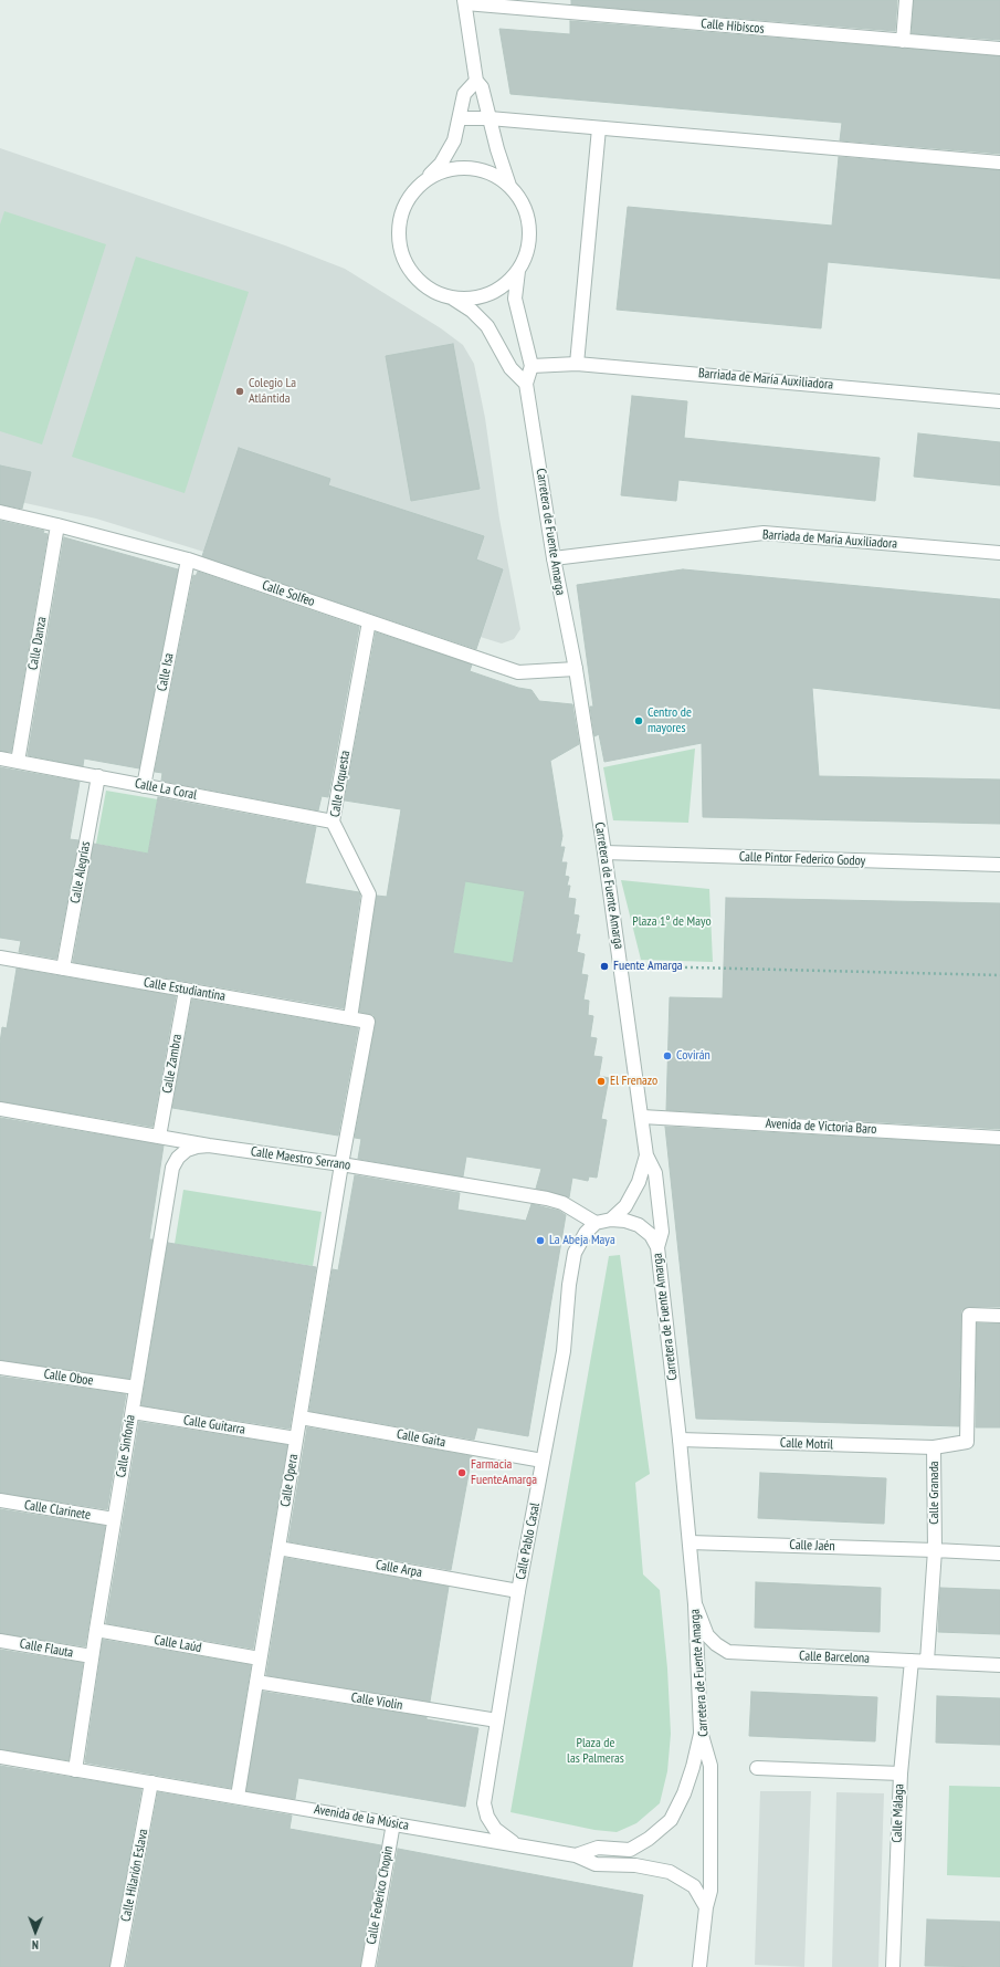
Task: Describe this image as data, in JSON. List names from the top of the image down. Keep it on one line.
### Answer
{"streets":{"street":["Calle Hibiscos","Barriada de María Auxiliadora","Carretera de Fuente Amarga","Barriada de Maria Auxiliadora","Calle Solfeo","Calle Danza","Calle Isa","Calle Orquesta","Calle La Coral","Calle Pintor Federico Godoy","Calle Alegrías","Calle Estudiantina","Calle Zambra","Avenida de Victoria Baro","Calle Maestro Serrano","Calle Oboe","Calle Guitarra","Calle Gaita","Calle Motril","Calle Sinfonía","Calle Opera","Calle Granada","Calle Clarinete","Calle Pablo Casal","Calle Jaén","Calle Arpa","Calle Laúd","Calle Flauta","Calle Barcelona","Calle Violin","Calle Málaga","Avenida de la Música","Calle Hilarión Eslava","Calle Federico Chopin"]},"crossings":[["Barriada de María Auxiliadora","Carretera de Fuente Amarga"],["Carretera de Fuente Amarga","Barriada de Maria Auxiliadora"],["Carretera de Fuente Amarga","Calle Solfeo"],["Carretera de Fuente Amarga","Calle Pintor Federico Godoy"],["Carretera de Fuente Amarga","Avenida de Victoria Baro"],["Carretera de Fuente Amarga","Calle Motril"],["Carretera de Fuente Amarga","Calle Jaén"],["Carretera de Fuente Amarga","Calle Barcelona"],["Carretera de Fuente Amarga","Avenida de la Música"],["Calle Solfeo","Calle Danza"],["Calle Solfeo","Calle Isa"],["Calle Solfeo","Calle Orquesta"],["Calle Danza","Calle La Coral"],["Calle Isa","Calle La Coral"],["Calle Orquesta","Calle La Coral"],["Calle Orquesta","Calle Estudiantina"],["Calle La Coral","Calle Alegrías"],["Calle Alegrías","Calle Estudiantina"],["Calle Estudiantina","Calle Zambra"],["Calle Estudiantina","Calle Maestro Serrano"],["Calle Estudiantina","Calle Opera"],["Calle Zambra","Calle Maestro Serrano"],["Calle Maestro Serrano","Calle Sinfonía"],["Calle Maestro Serrano","Calle Opera"],["Calle Maestro Serrano","Calle Pablo Casal"],["Calle Oboe","Calle Sinfonía"],["Calle Guitarra","Calle Sinfonía"],["Calle Guitarra","Calle Opera"],["Calle Gaita","Calle Opera"],["Calle Gaita","Calle Pablo Casal"],["Calle Motril","Calle Granada"],["Calle Sinfonía","Calle Clarinete"],["Calle Sinfonía","Calle Laúd"],["Calle Sinfonía","Calle Flauta"],["Calle Sinfonía","Avenida de la Música"],["Calle Opera","Calle Arpa"],["Calle Opera","Calle Laúd"],["Calle Opera","Calle Violin"],["Calle Opera","Avenida de la Música"],["Calle Granada","Calle Jaén"],["Calle Granada","Calle Barcelona"],["Calle Pablo Casal","Calle Arpa"],["Calle Pablo Casal","Calle Violin"],["Calle Pablo Casal","Avenida de la Música"],["Calle Barcelona","Calle Málaga"],["Avenida de la Música","Calle Hilarión Eslava"],["Avenida de la Música","Calle Federico Chopin"]],"parks":["Plaza 1º de Mayo","Plaza de las Palmeras"],"places":["Colegio La Atlántida","Centro de mayores","Fuente Amarga","Covirán","El Frenazo","La Abeja Maya","Farmacia FuenteAmarga"],"north":"bottom"}
